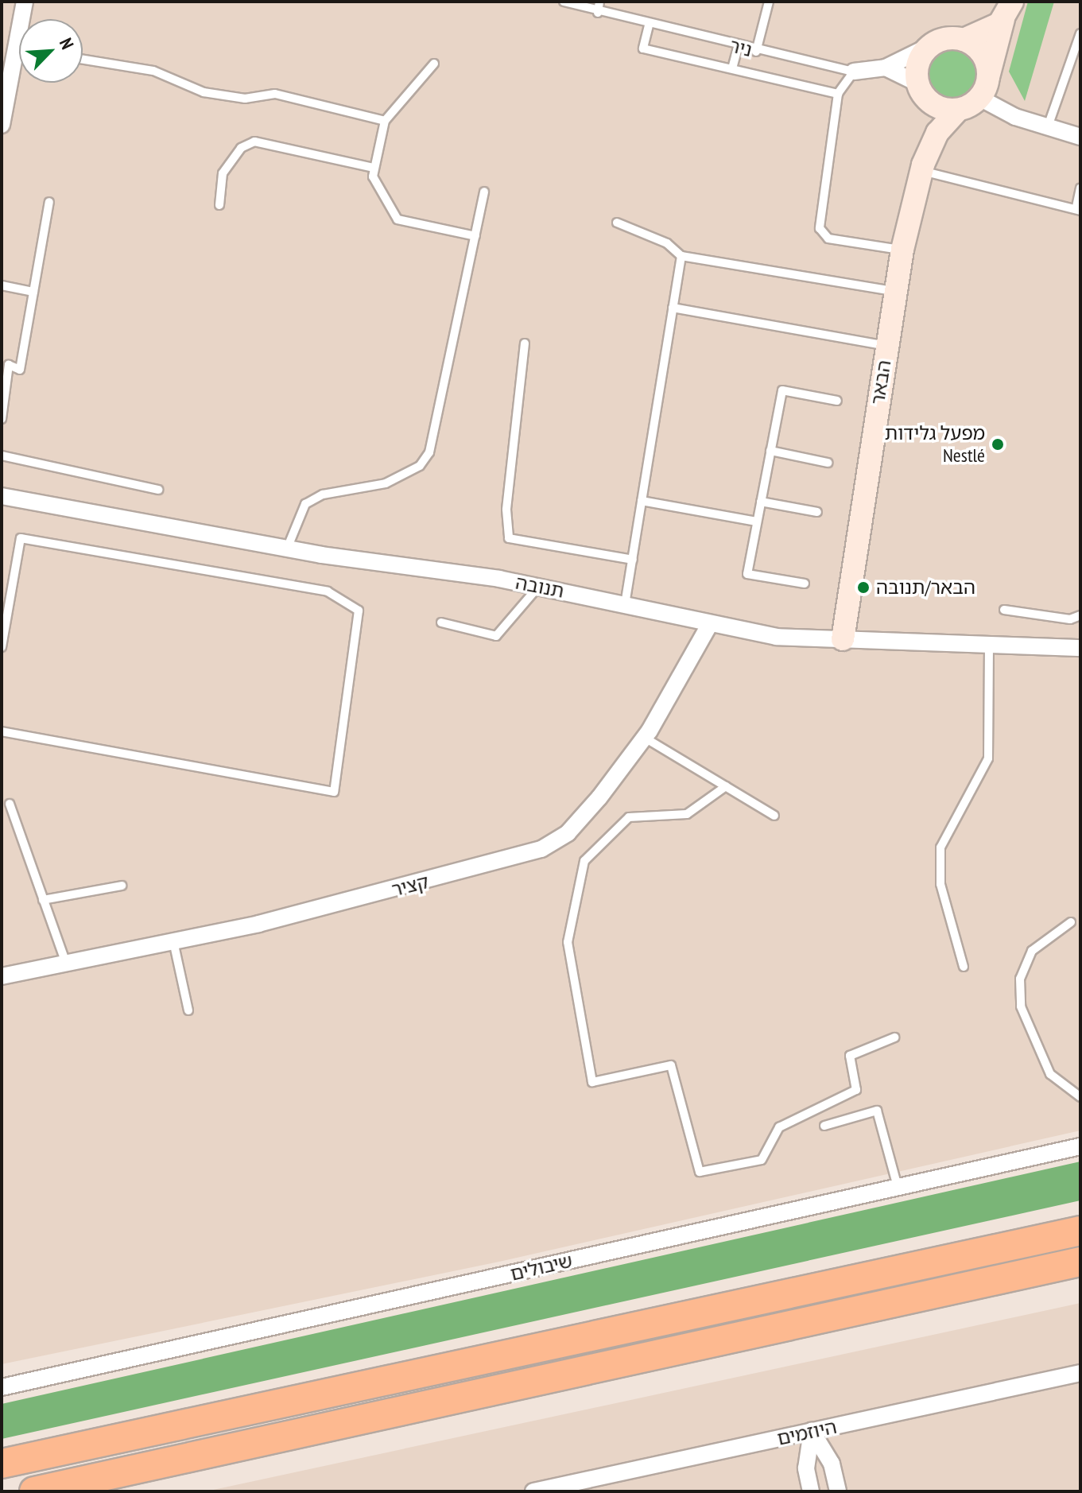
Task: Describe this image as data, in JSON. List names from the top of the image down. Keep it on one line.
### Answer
{"streets":{"street":["ניר","הבאר","תנובה","קציר","שיבולים","היוזמים"]},"crossings":[["ניר","הבאר"],["הבאר","תנובה"],["תנובה","קציר"]],"places":["מפעל גלידות Nestlé","הבאר/תנובה"],"north":"top right"}
